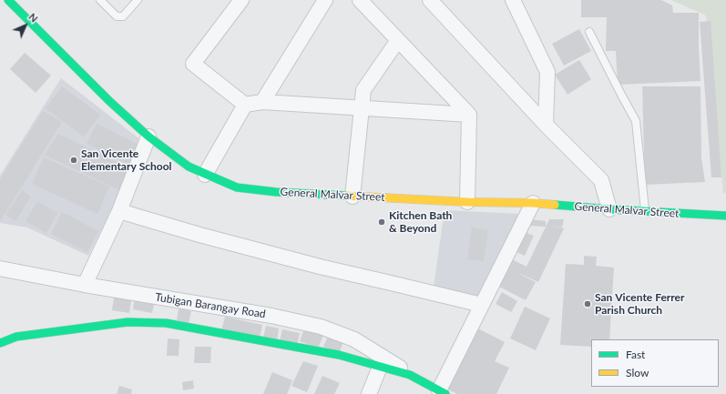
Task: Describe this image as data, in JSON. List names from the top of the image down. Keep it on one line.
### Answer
{"streets":{"main road":["General Malvar Street"],"street":["Tubigan Barangay Road"]},"places":["San Vicente Elementary School","Kitchen Bath & Beyond","San Vicente Ferrer Parish Church"],"legend":["Fast","Slow"],"north":"top right"}
